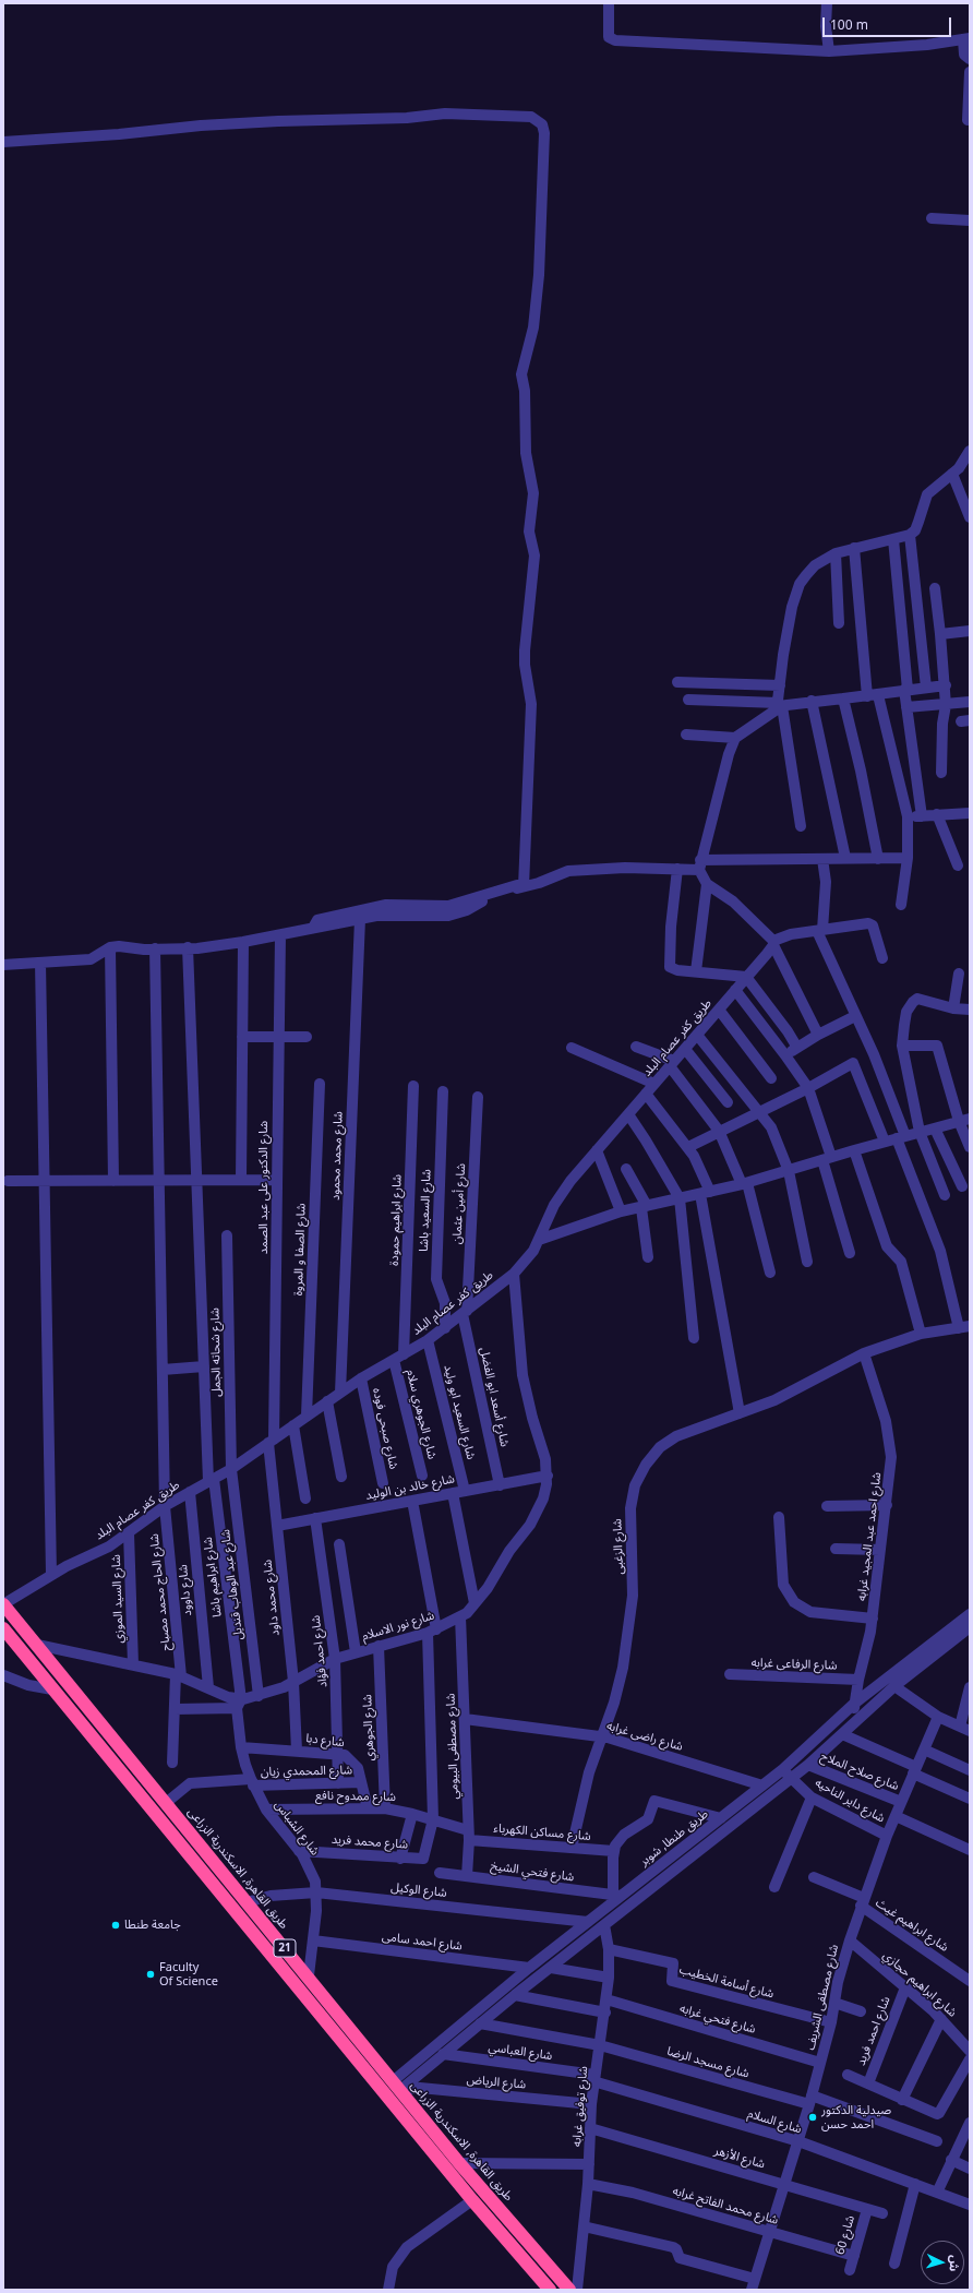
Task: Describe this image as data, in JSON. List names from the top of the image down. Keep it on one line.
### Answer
{"streets":{"highway":["طريق القاهرة, الاسكندرية الزراعى","21"],"street":["طريق كفر عصام البلد","شارع محمد محمود","شارع الدكتور على عبد الصمد","شارع أمين عثمان","شارع السعيد باشا","شارع ابراهيم حمودة","شارع الصفا و المروة","شارع شحاته الجمل","شارع أسعد ابو الفضل","شارع السعيد ابو وليد","شارع الجوهري سلام","شارع صبحى فوده","شارع خالد بن الوليد","شارع احمد عبد المجيد غرابه","شارع الزغبى","شارع ابراهيم باشا","شارع عبد الوهاب قنديل","شارع داوود","شارع الحاج محمد مصباح","شارع محمد داود","شارع السيد الموزي","شارع نور الاسلام","شارع احمد فؤاد","شارع الرفاعى غرابه","شارع الجوهري","شارع راضى غرابه","شارع دبا","شارع مصطفى البيومي","شارع المحمدي زيان","شارع صلاح الملاح","شارع ممدوح نافع","شارع داير الناحيه","شارع الشباس","شارع مساكن الكهرباء","طريق طنطا, شوبر","شارع محمد فريد","شارع فتحي الشيخ","شارع الوكيل","شارع ابراهيم غيث","شارع احمد سامى","شارع أسامة الخطيب","شارع ابراهيم حجازي","شارع مصطفى الشريف","شارع فتحي غرابه","شارع احمد فريد","شارع العباسي","شارع مسجد الرضا","شارع الرياض","شارع توفيق غرابه","شارع السلام","شارع الأزهر","شارع محمد الفاتح غرابه","شارع 60"]},"crossings":[["طريق كفر عصام البلد","شارع محمد محمود"],["طريق كفر عصام البلد","شارع الدكتور على عبد الصمد"],["طريق كفر عصام البلد","شارع أمين عثمان"],["طريق كفر عصام البلد","شارع السعيد باشا"],["طريق كفر عصام البلد","شارع ابراهيم حمودة"],["طريق كفر عصام البلد","شارع الصفا و المروة"],["طريق كفر عصام البلد","شارع شحاته الجمل"],["طريق كفر عصام البلد","شارع أسعد ابو الفضل"],["طريق كفر عصام البلد","شارع السعيد ابو وليد"],["طريق كفر عصام البلد","شارع الجوهري سلام"],["طريق كفر عصام البلد","شارع صبحى فوده"],["طريق كفر عصام البلد","شارع ابراهيم باشا"],["طريق كفر عصام البلد","شارع عبد الوهاب قنديل"],["طريق كفر عصام البلد","شارع داوود"],["طريق كفر عصام البلد","شارع الحاج محمد مصباح"],["طريق كفر عصام البلد","شارع محمد داود"],["طريق كفر عصام البلد","شارع السيد الموزي"],["طريق كفر عصام البلد","شارع نور الاسلام"],["طريق كفر عصام البلد","طريق القاهرة, الاسكندرية الزراعى"],["شارع الدكتور على عبد الصمد","شارع محمد داود"],["شارع أمين عثمان","شارع أسعد ابو الفضل"],["شارع ابراهيم حمودة","شارع الجوهري سلام"],["شارع شحاته الجمل","شارع عبد الوهاب قنديل"],["شارع أسعد ابو الفضل","شارع خالد بن الوليد"],["شارع السعيد ابو وليد","شارع خالد بن الوليد"],["شارع خالد بن الوليد","شارع محمد داود"],["شارع خالد بن الوليد","شارع نور الاسلام"],["شارع خالد بن الوليد","شارع احمد فؤاد"],["شارع احمد عبد المجيد غرابه","شارع الزغبى"],["شارع احمد عبد المجيد غرابه","شارع الرفاعى غرابه"],["شارع احمد عبد المجيد غرابه","طريق طنطا, شوبر"],["شارع الزغبى","شارع راضى غرابه"],["شارع الزغبى","شارع مساكن الكهرباء"],["شارع ابراهيم باشا","شارع نور الاسلام"],["شارع ابراهيم باشا","شارع الشباس"],["شارع عبد الوهاب قنديل","شارع نور الاسلام"],["شارع داوود","شارع نور الاسلام"],["شارع الحاج محمد مصباح","شارع نور الاسلام"],["شارع محمد داود","شارع نور الاسلام"],["شارع محمد داود","شارع دبا"],["شارع السيد الموزي","شارع نور الاسلام"],["شارع نور الاسلام","شارع احمد فؤاد"],["شارع نور الاسلام","شارع الجوهري"],["شارع نور الاسلام","شارع مصطفى البيومي"],["شارع نور الاسلام","شارع الشباس"],["شارع نور الاسلام","طريق القاهرة, الاسكندرية الزراعى"],["شارع احمد فؤاد","شارع دبا"],["شارع احمد فؤاد","شارع المحمدي زيان"],["شارع الجوهري","شارع ممدوح نافع"],["شارع راضى غرابه","شارع مصطفى البيومي"],["شارع راضى غرابه","طريق طنطا, شوبر"],["شارع دبا","شارع المحمدي زيان"],["شارع دبا","شارع ممدوح نافع"],["شارع دبا","شارع الشباس"],["شارع مصطفى البيومي","شارع ممدوح نافع"],["شارع مصطفى البيومي","شارع مساكن الكهرباء"],["شارع مصطفى البيومي","شارع فتحي الشيخ"],["شارع المحمدي زيان","شارع الشباس"],["شارع المحمدي زيان","طريق القاهرة, الاسكندرية الزراعى"],["شارع صلاح الملاح","شارع مصطفى الشريف"],["شارع ممدوح نافع","شارع الشباس"],["شارع ممدوح نافع","شارع مساكن الكهرباء"],["شارع ممدوح نافع","شارع محمد فريد"],["شارع داير الناحيه","طريق طنطا, شوبر"],["شارع داير الناحيه","شارع مصطفى الشريف"],["شارع الشباس","شارع محمد فريد"],["شارع الشباس","طريق القاهرة, الاسكندرية الزراعى"],["شارع الشباس","شارع الوكيل"],["شارع الشباس","شارع احمد سامى"],["طريق طنطا, شوبر","طريق القاهرة, الاسكندرية الزراعى"],["طريق طنطا, شوبر","شارع فتحي الشيخ"],["طريق طنطا, شوبر","شارع الوكيل"],["طريق طنطا, شوبر","شارع احمد سامى"],["طريق طنطا, شوبر","شارع الرياض"],["طريق القاهرة, الاسكندرية الزراعى","شارع الوكيل"],["طريق القاهرة, الاسكندرية الزراعى","شارع الرياض"],["شارع ابراهيم غيث","شارع مصطفى الشريف"],["شارع أسامة الخطيب","شارع مصطفى الشريف"],["شارع أسامة الخطيب","شارع توفيق غرابه"],["شارع ابراهيم حجازي","شارع مصطفى الشريف"],["شارع ابراهيم حجازي","شارع احمد فريد"],["شارع مصطفى الشريف","شارع فتحي غرابه"],["شارع مصطفى الشريف","شارع مسجد الرضا"],["شارع مصطفى الشريف","شارع السلام"],["شارع مصطفى الشريف","شارع الأزهر"],["شارع مصطفى الشريف","شارع محمد الفاتح غرابه"],["شارع فتحي غرابه","شارع توفيق غرابه"],["شارع العباسي","شارع توفيق غرابه"],["شارع العباسي","شارع السلام"],["شارع مسجد الرضا","شارع توفيق غرابه"],["شارع الرياض","شارع توفيق غرابه"],["شارع توفيق غرابه","شارع السلام"],["شارع توفيق غرابه","شارع الأزهر"],["شارع توفيق غرابه","شارع محمد الفاتح غرابه"],["شارع الأزهر","شارع 60"],["شارع محمد الفاتح غرابه","شارع 60"]],"places":["جامعة طنطا","Faculty Of Science","صيدلية الدكتور احمد حسن"],"scale_bar":"100 m","north":"right"}
